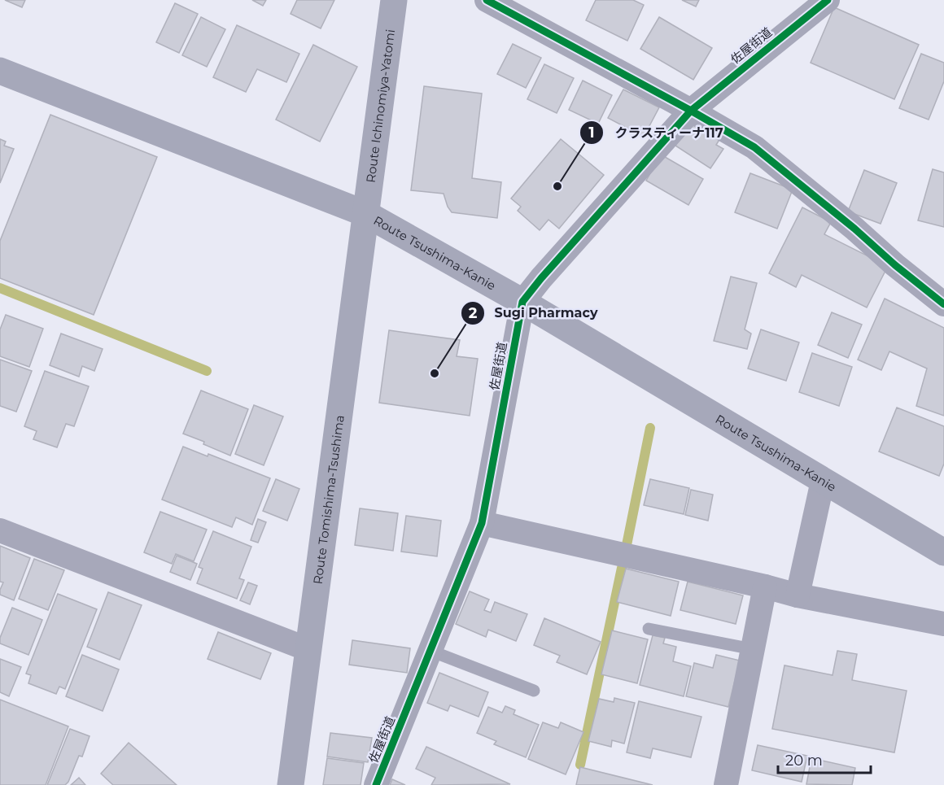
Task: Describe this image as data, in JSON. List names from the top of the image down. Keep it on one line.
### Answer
{"streets":{"main road":["Route Ichinomiya-Yatomi","Route Tsushima-Kanie","Route Tomishima-Tsushima"],"street":["佐屋街道"]},"crossings":[["佐屋街道","Route Tsushima-Kanie"],["Route Ichinomiya-Yatomi","Route Tsushima-Kanie"],["Route Ichinomiya-Yatomi","Route Tomishima-Tsushima"],["Route Tsushima-Kanie","Route Tomishima-Tsushima"]],"places":["クラスティーナ117","Sugi Pharmacy"],"scale_bar":"20 m"}
